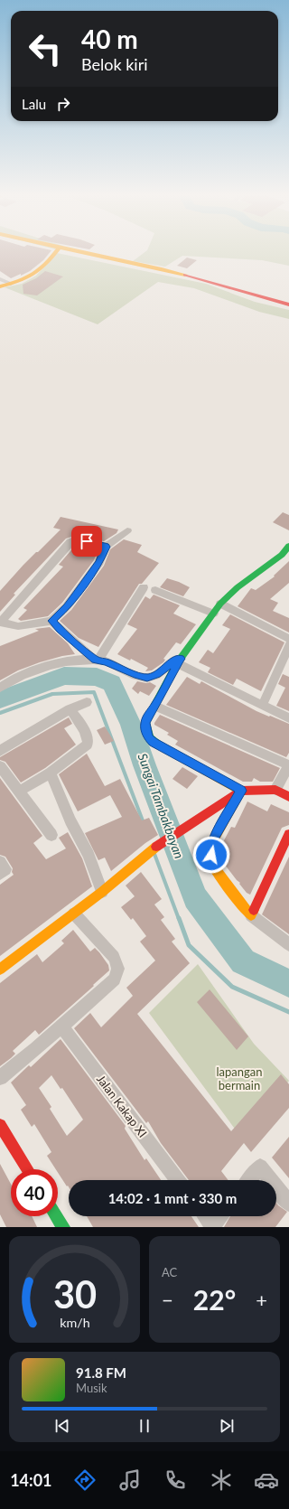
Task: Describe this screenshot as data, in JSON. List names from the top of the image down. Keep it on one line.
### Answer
{"streets":{"street":["Jalan Kakap XI"]},"water":["Sungai Tambakbayan"],"parks":["lapangan bermain"],"page":{"turn":["40 m","Belok kiri"],"then":"Lalu","limit":"40","trip":"14:02 · 1 mnt · 330 m","tile":"AC","heat":["−","22°","+"],"song":["91.8 FM","Musik"],"tabs":"14:01","gauge":["30","km/h"]}}
